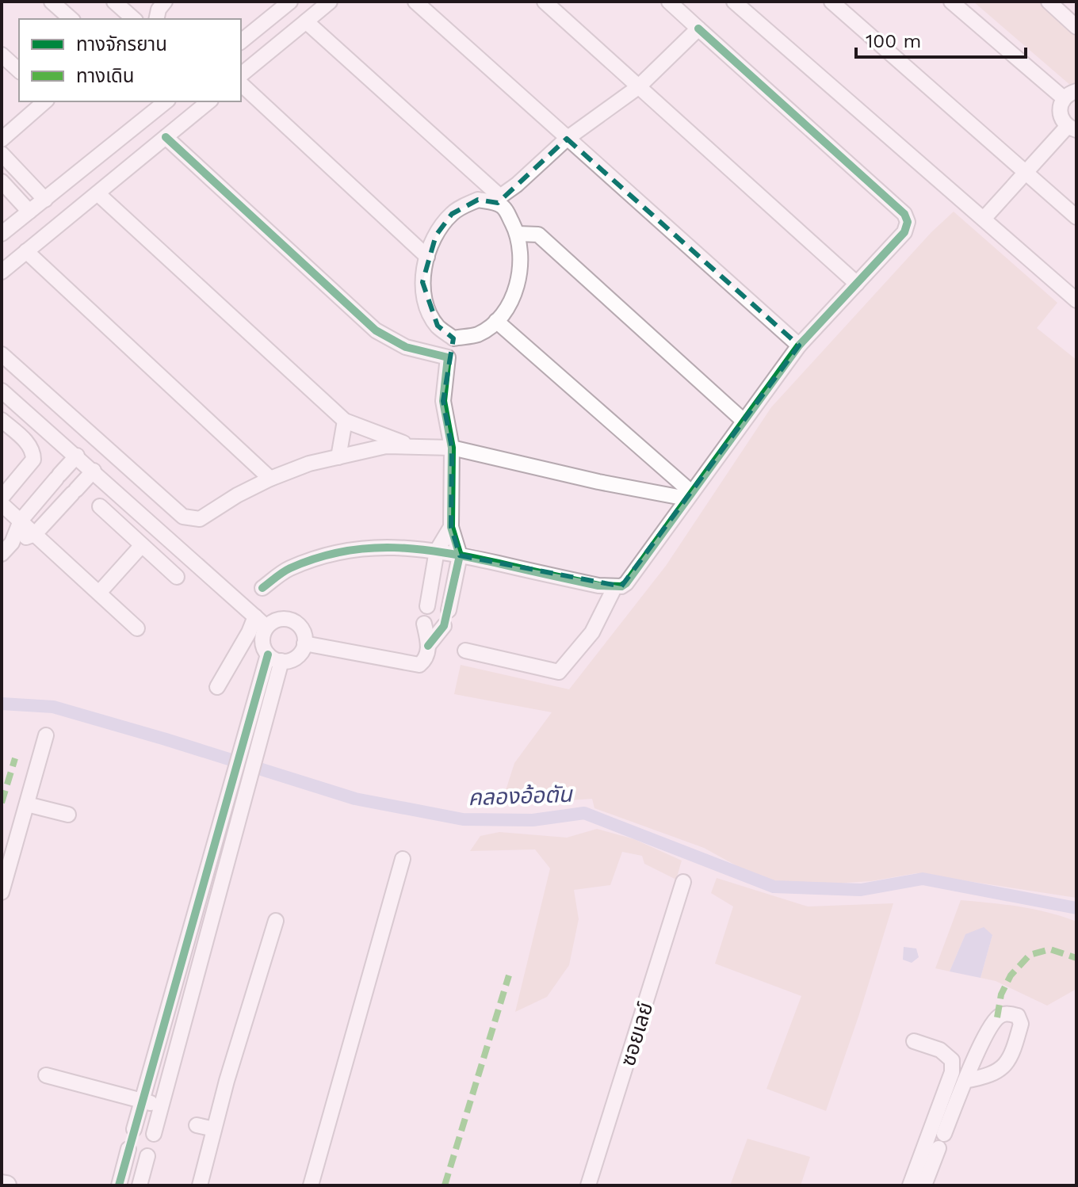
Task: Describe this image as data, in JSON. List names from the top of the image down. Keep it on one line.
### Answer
{"streets":{"street":["ซอยเลย์"]},"water":["คลองอ้อตัน"],"legend":["ทางจักรยาน","ทางเดิน"],"scale_bar":"100 m"}
